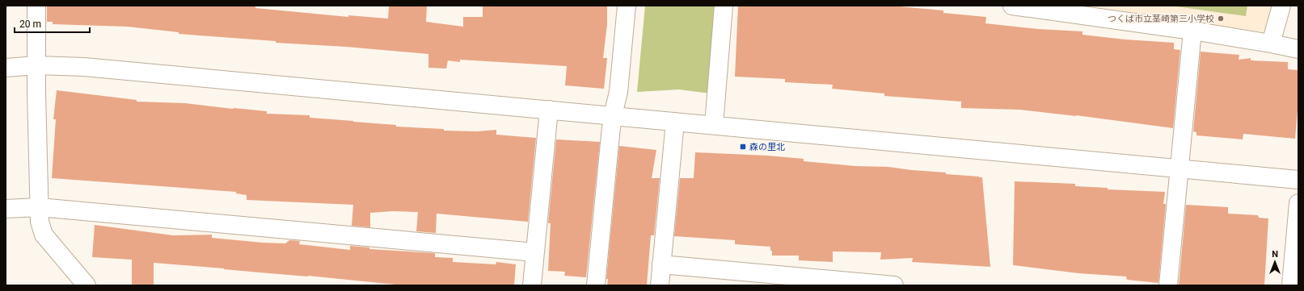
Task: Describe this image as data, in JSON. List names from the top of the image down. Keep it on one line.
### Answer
{"places":{"other":["つくば市立茎崎第三小学校"],"transit":["森の里北"]},"scale_bar":"20 m","north":"top"}
